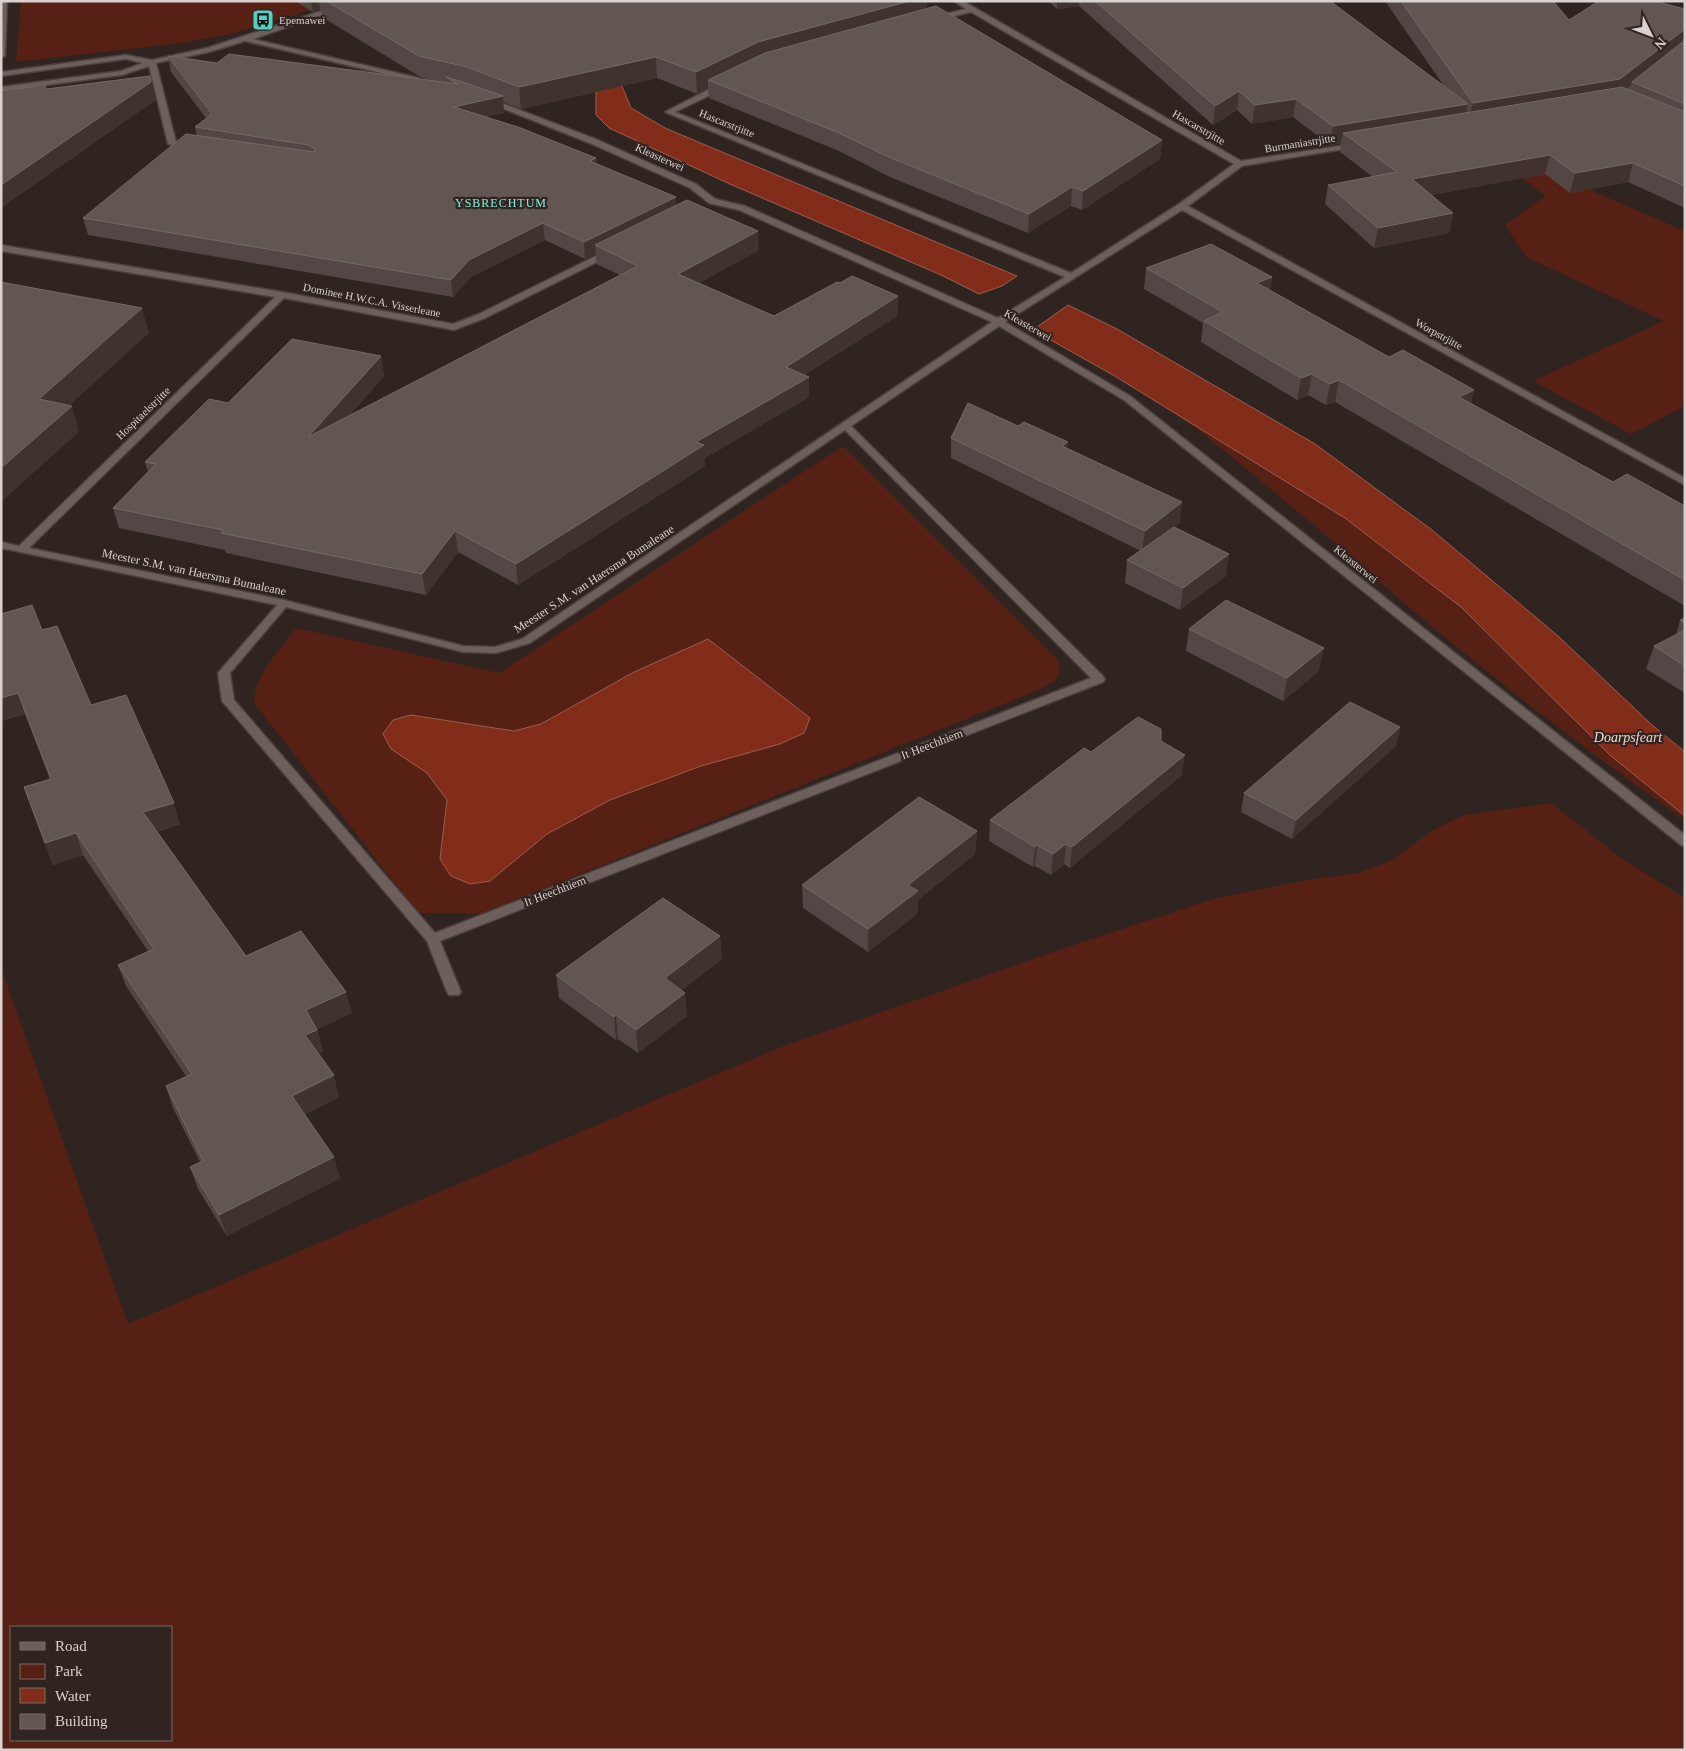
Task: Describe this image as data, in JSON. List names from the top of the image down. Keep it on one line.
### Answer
{"streets":{"street":["Hascarstrjitte","Burmaniastrjitte","Kleasterwei","Dominee H.W.C.A. Visserleane","Worpstrjitte","Hospitaelstrjitte","Meester S.M. van Haersma Bumaleane","It Heechhiem"]},"crossings":[["Hascarstrjitte","Burmaniastrjitte"],["Kleasterwei","Meester S.M. van Haersma Bumaleane"],["Dominee H.W.C.A. Visserleane","Hospitaelstrjitte"],["Hospitaelstrjitte","Meester S.M. van Haersma Bumaleane"],["Meester S.M. van Haersma Bumaleane","It Heechhiem"]],"districts":["YSBRECHTUM"],"water":["Doarpsfeart"],"places":{"bus stop":["Epemawei"]},"legend":["Road","Park","Water","Building"],"north":"bottom right"}
